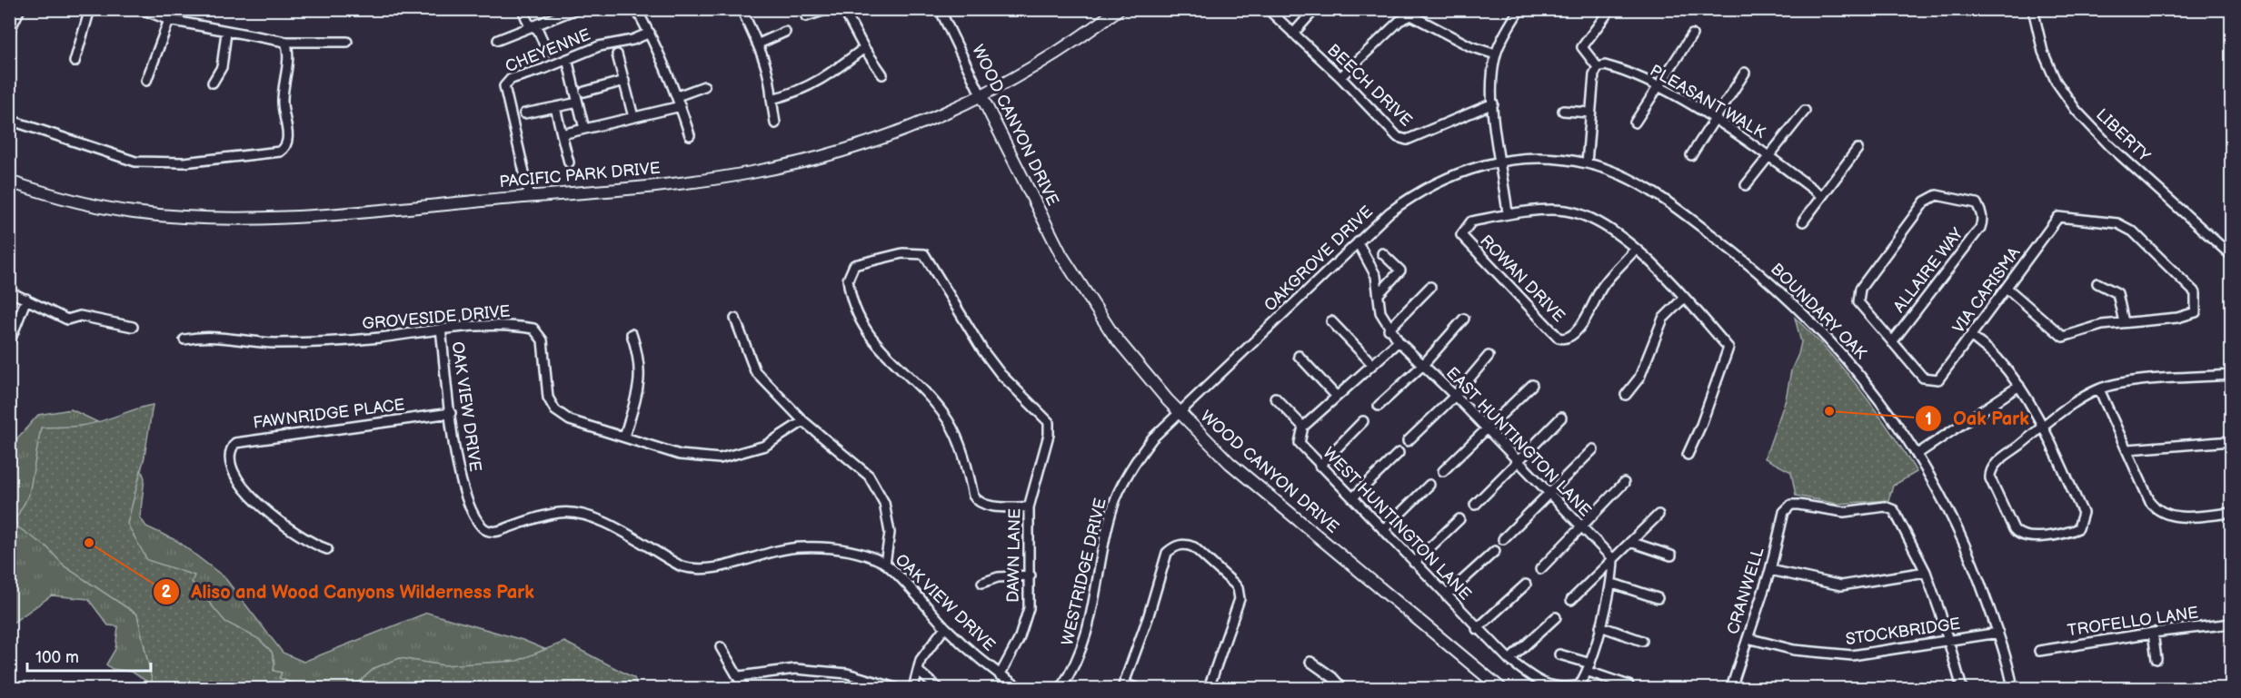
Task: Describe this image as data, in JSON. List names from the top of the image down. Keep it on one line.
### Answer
{"streets":{"main road":["WOOD CANYON DRIVE","PACIFIC PARK DRIVE"],"street":["CHEYENNE","BEECH DRIVE","PLEASANT WALK","LIBERTY","OAKGROVE DRIVE","ALLAIRE WAY","ROWAN DRIVE","VIA CARISMA","BOUNDARY OAK","GROVESIDE DRIVE","OAK VIEW DRIVE","FAWNRIDGE PLACE","EAST HUNTINGTON LANE","WEST HUNTINGTON LANE","DAWN LANE","WESTRIDGE DRIVE","CRANWELL","TROFELLO LANE","STOCKBRIDGE"]},"crossings":[["CHEYENNE","PACIFIC PARK DRIVE"],["WOOD CANYON DRIVE","PACIFIC PARK DRIVE"],["WOOD CANYON DRIVE","OAKGROVE DRIVE"],["WOOD CANYON DRIVE","WESTRIDGE DRIVE"],["OAKGROVE DRIVE","BOUNDARY OAK"],["OAKGROVE DRIVE","EAST HUNTINGTON LANE"],["OAKGROVE DRIVE","WESTRIDGE DRIVE"],["ALLAIRE WAY","VIA CARISMA"],["BOUNDARY OAK","STOCKBRIDGE"],["GROVESIDE DRIVE","OAK VIEW DRIVE"],["OAK VIEW DRIVE","FAWNRIDGE PLACE"],["OAK VIEW DRIVE","DAWN LANE"],["CRANWELL","STOCKBRIDGE"]],"places":["Oak Park","Aliso and Wood Canyons Wilderness Park"],"scale_bar":"100 m"}
